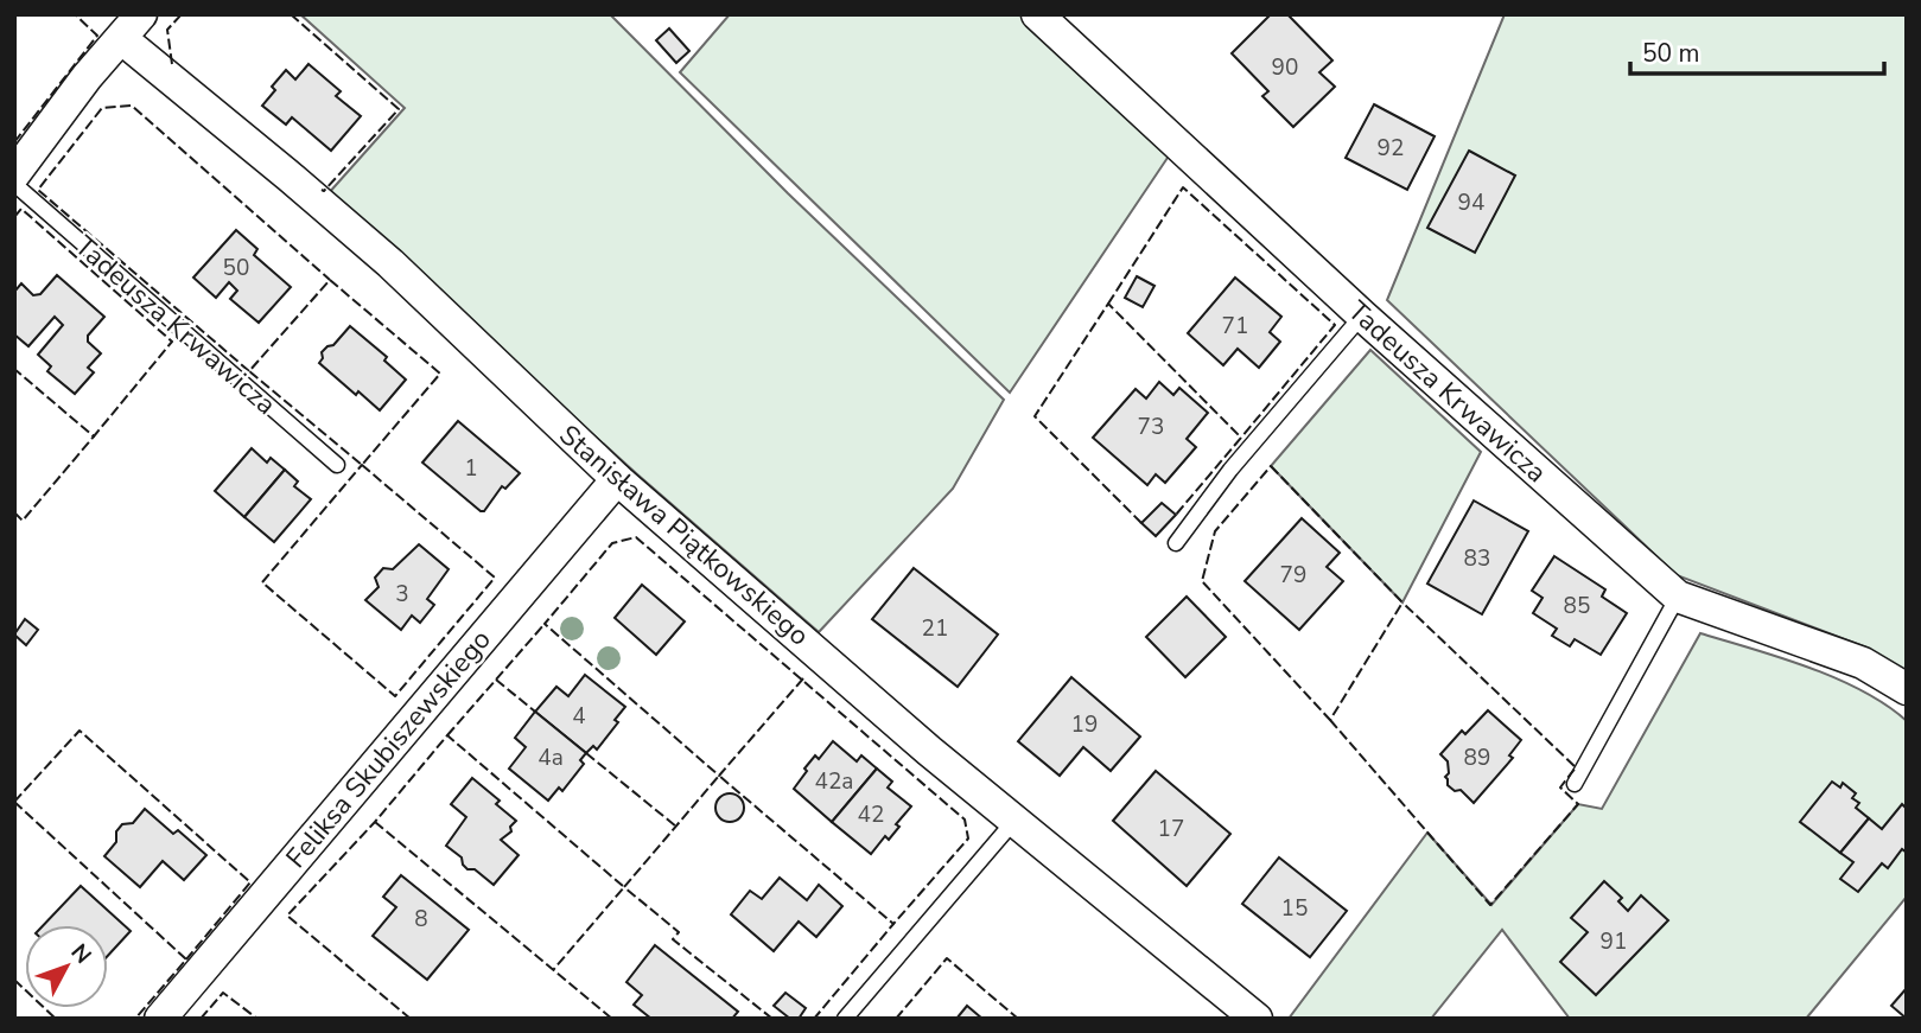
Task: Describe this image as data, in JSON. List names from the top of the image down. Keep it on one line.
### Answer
{"streets":{"street":["Tadeusza Krwawicza","Stanisława Piątkowskiego","Feliksa Skubiszewskiego"]},"crossings":[["Stanisława Piątkowskiego","Feliksa Skubiszewskiego"]],"house_numbers":["90","92","94","50","71","73","1","83","79","3","85","21","4","19","4a","89","42a","42","17","15","8","91"],"scale_bar":"50 m","north":"top right"}
